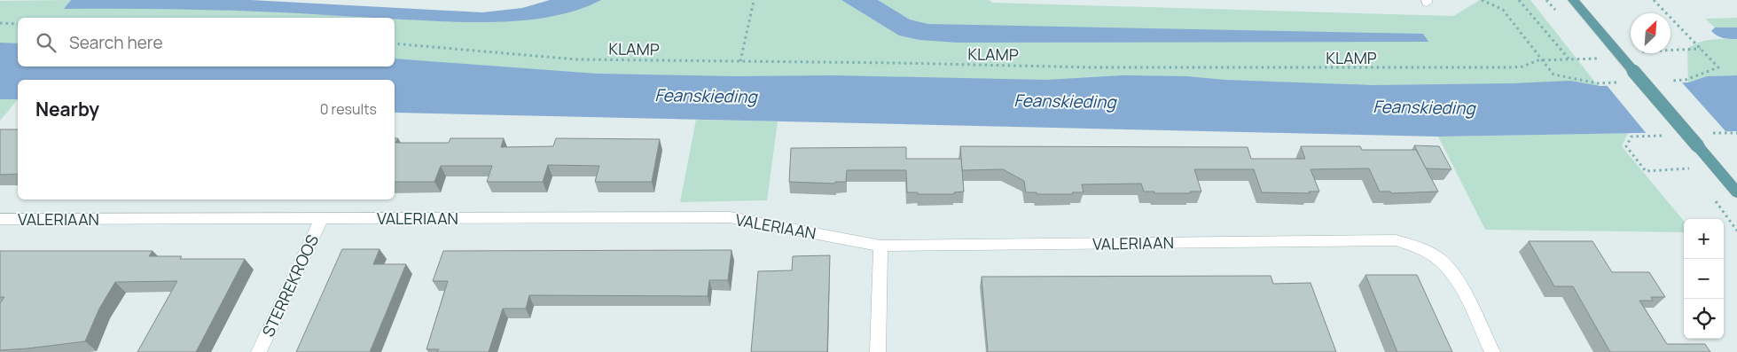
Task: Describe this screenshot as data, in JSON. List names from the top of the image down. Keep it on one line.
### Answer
{"streets":{"street":["VALERIAAN","STERREKROOS"],"path":["KLAMP"]},"crossings":[["VALERIAAN","STERREKROOS"]],"water":["Feanskieding"],"north":"top right","page":{"search":"Search here","heading":["Nearby","0 results"],"map_buttons":["+","−"]}}
